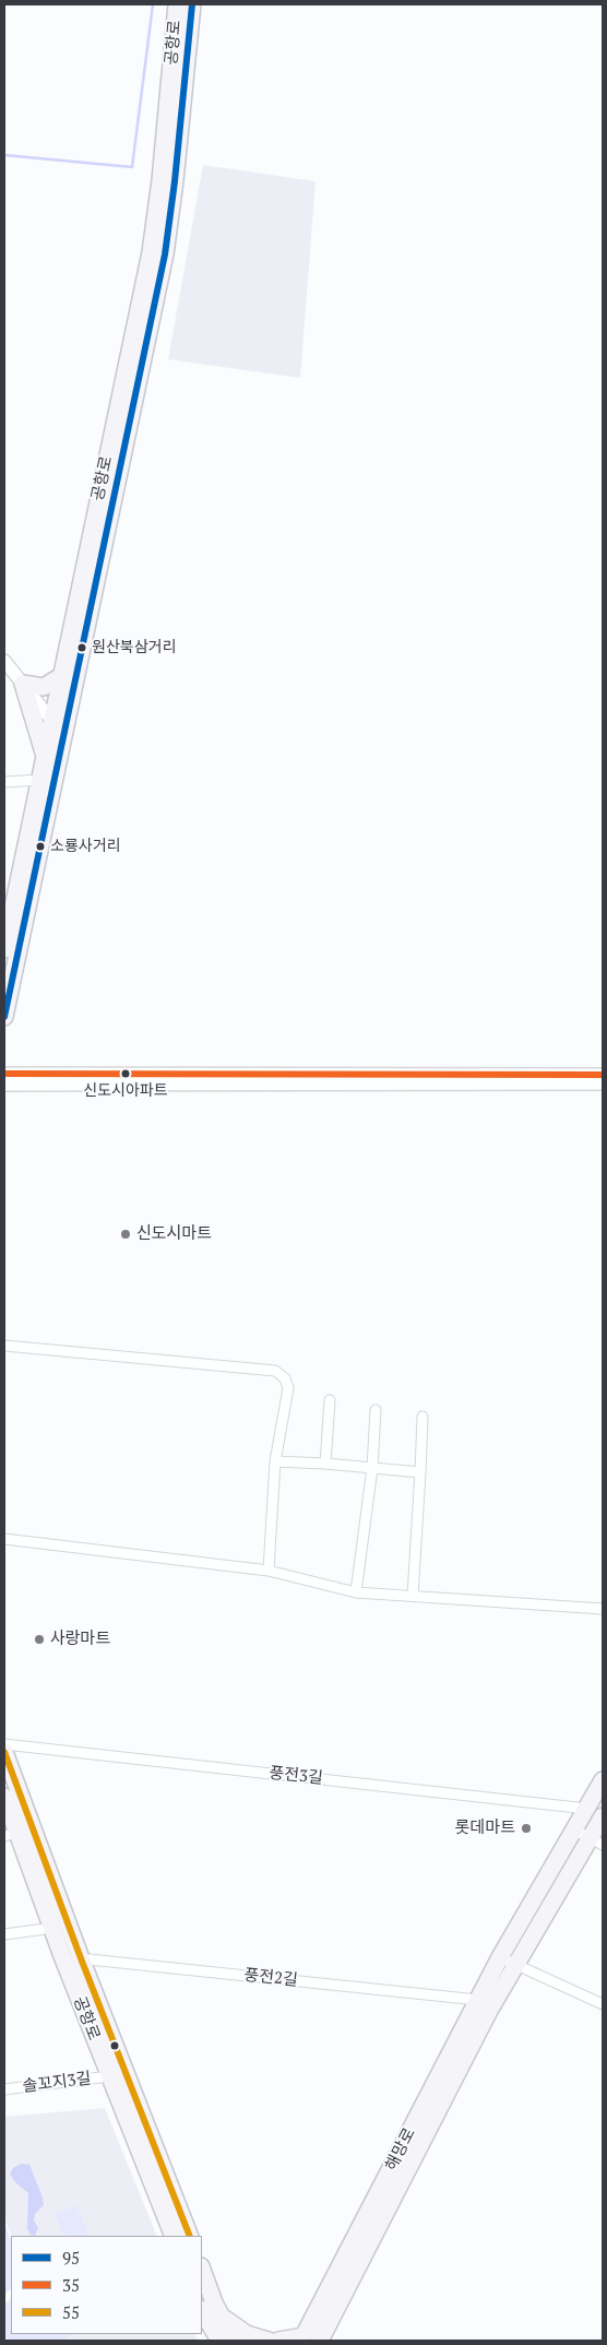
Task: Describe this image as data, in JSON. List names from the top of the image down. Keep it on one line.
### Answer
{"streets":{"main road":["공항로","해망로"],"street":["풍전3길","풍전2길","솔꼬지3길"]},"crossings":[["공항로","풍전2길"],["공항로","솔꼬지3길"],["풍전3길","해망로"],["풍전2길","해망로"]],"places":["원산북삼거리","소룡사거리","신도시아파트","신도시마트","사랑마트","롯데마트"],"lines":["transit line 95","transit line 35","transit line 55"],"legend":["95","35","55"]}
